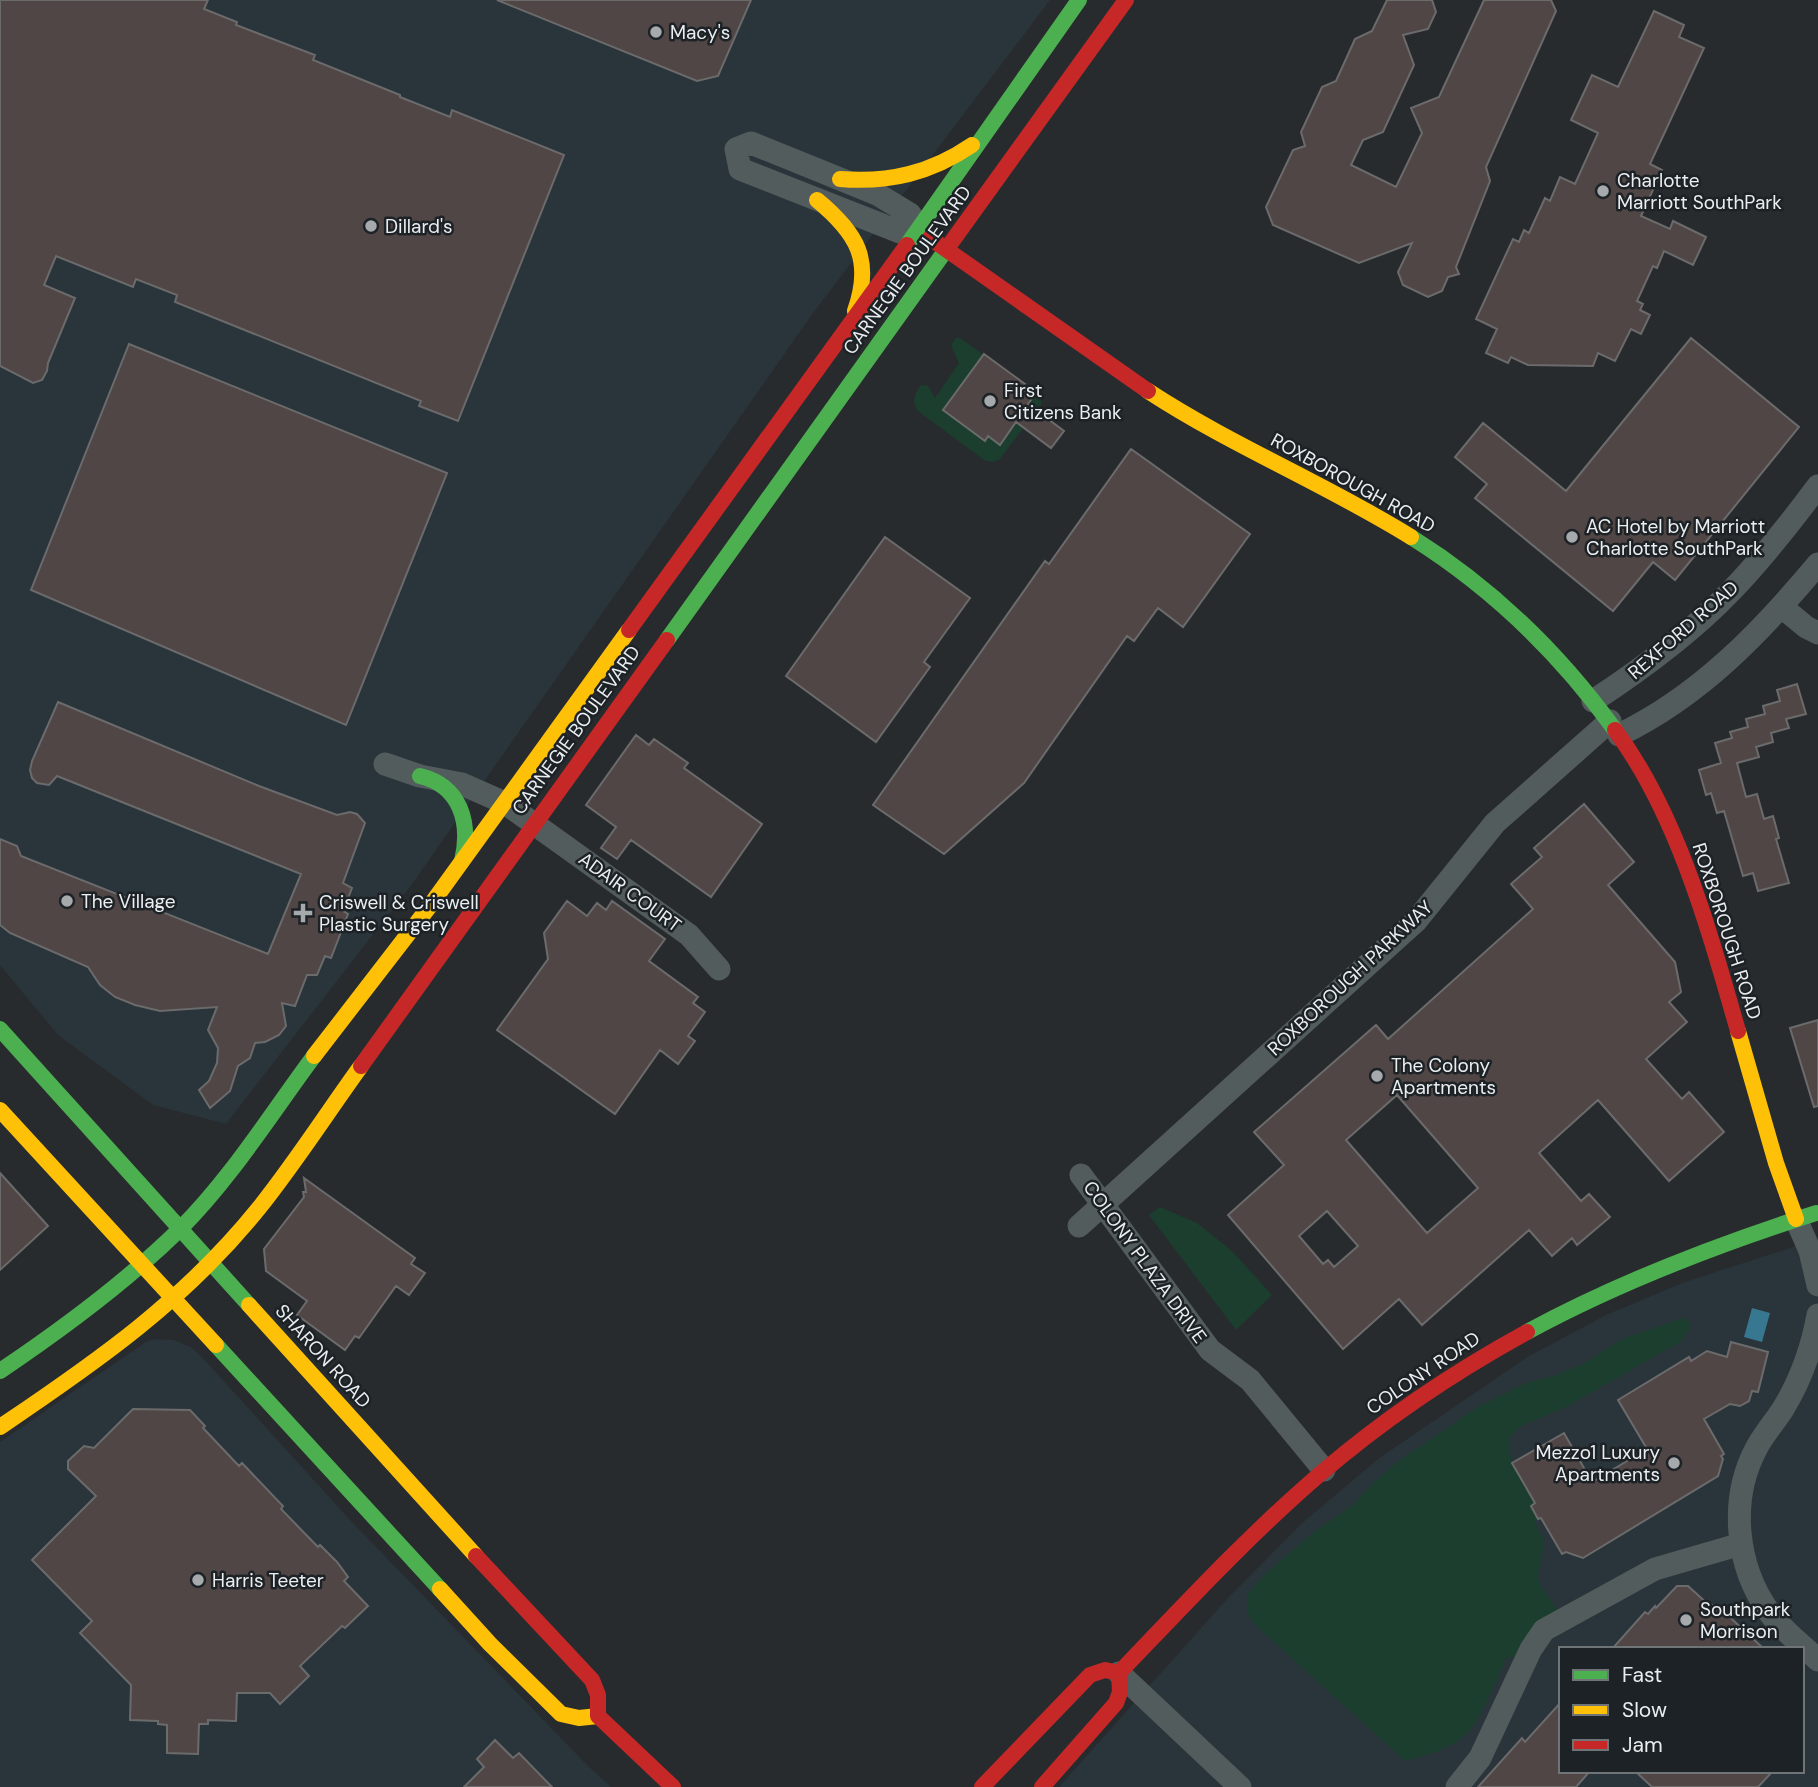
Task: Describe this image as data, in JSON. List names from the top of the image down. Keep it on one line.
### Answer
{"streets":{"street":["CARNEGIE BOULEVARD","ROXBOROUGH ROAD","REXFORD ROAD","ADAIR COURT","ROXBOROUGH PARKWAY","COLONY PLAZA DRIVE","SHARON ROAD","COLONY ROAD"]},"crossings":[["CARNEGIE BOULEVARD","ROXBOROUGH ROAD"],["CARNEGIE BOULEVARD","ADAIR COURT"],["CARNEGIE BOULEVARD","SHARON ROAD"],["ROXBOROUGH ROAD","REXFORD ROAD"],["ROXBOROUGH ROAD","ROXBOROUGH PARKWAY"],["ROXBOROUGH ROAD","COLONY ROAD"],["ROXBOROUGH PARKWAY","COLONY PLAZA DRIVE"],["COLONY PLAZA DRIVE","COLONY ROAD"]],"places":{"other":["Macy's","Charlotte Marriott SouthPark","Dillard's","First Citizens Bank","AC Hotel by Marriott Charlotte SouthPark","The Village","The Colony Apartments","Mezzo1 Luxury Apartments","Harris Teeter","Southpark Morrison"],"health":["Criswell & Criswell Plastic Surgery"]},"legend":["Fast","Slow","Jam"]}
